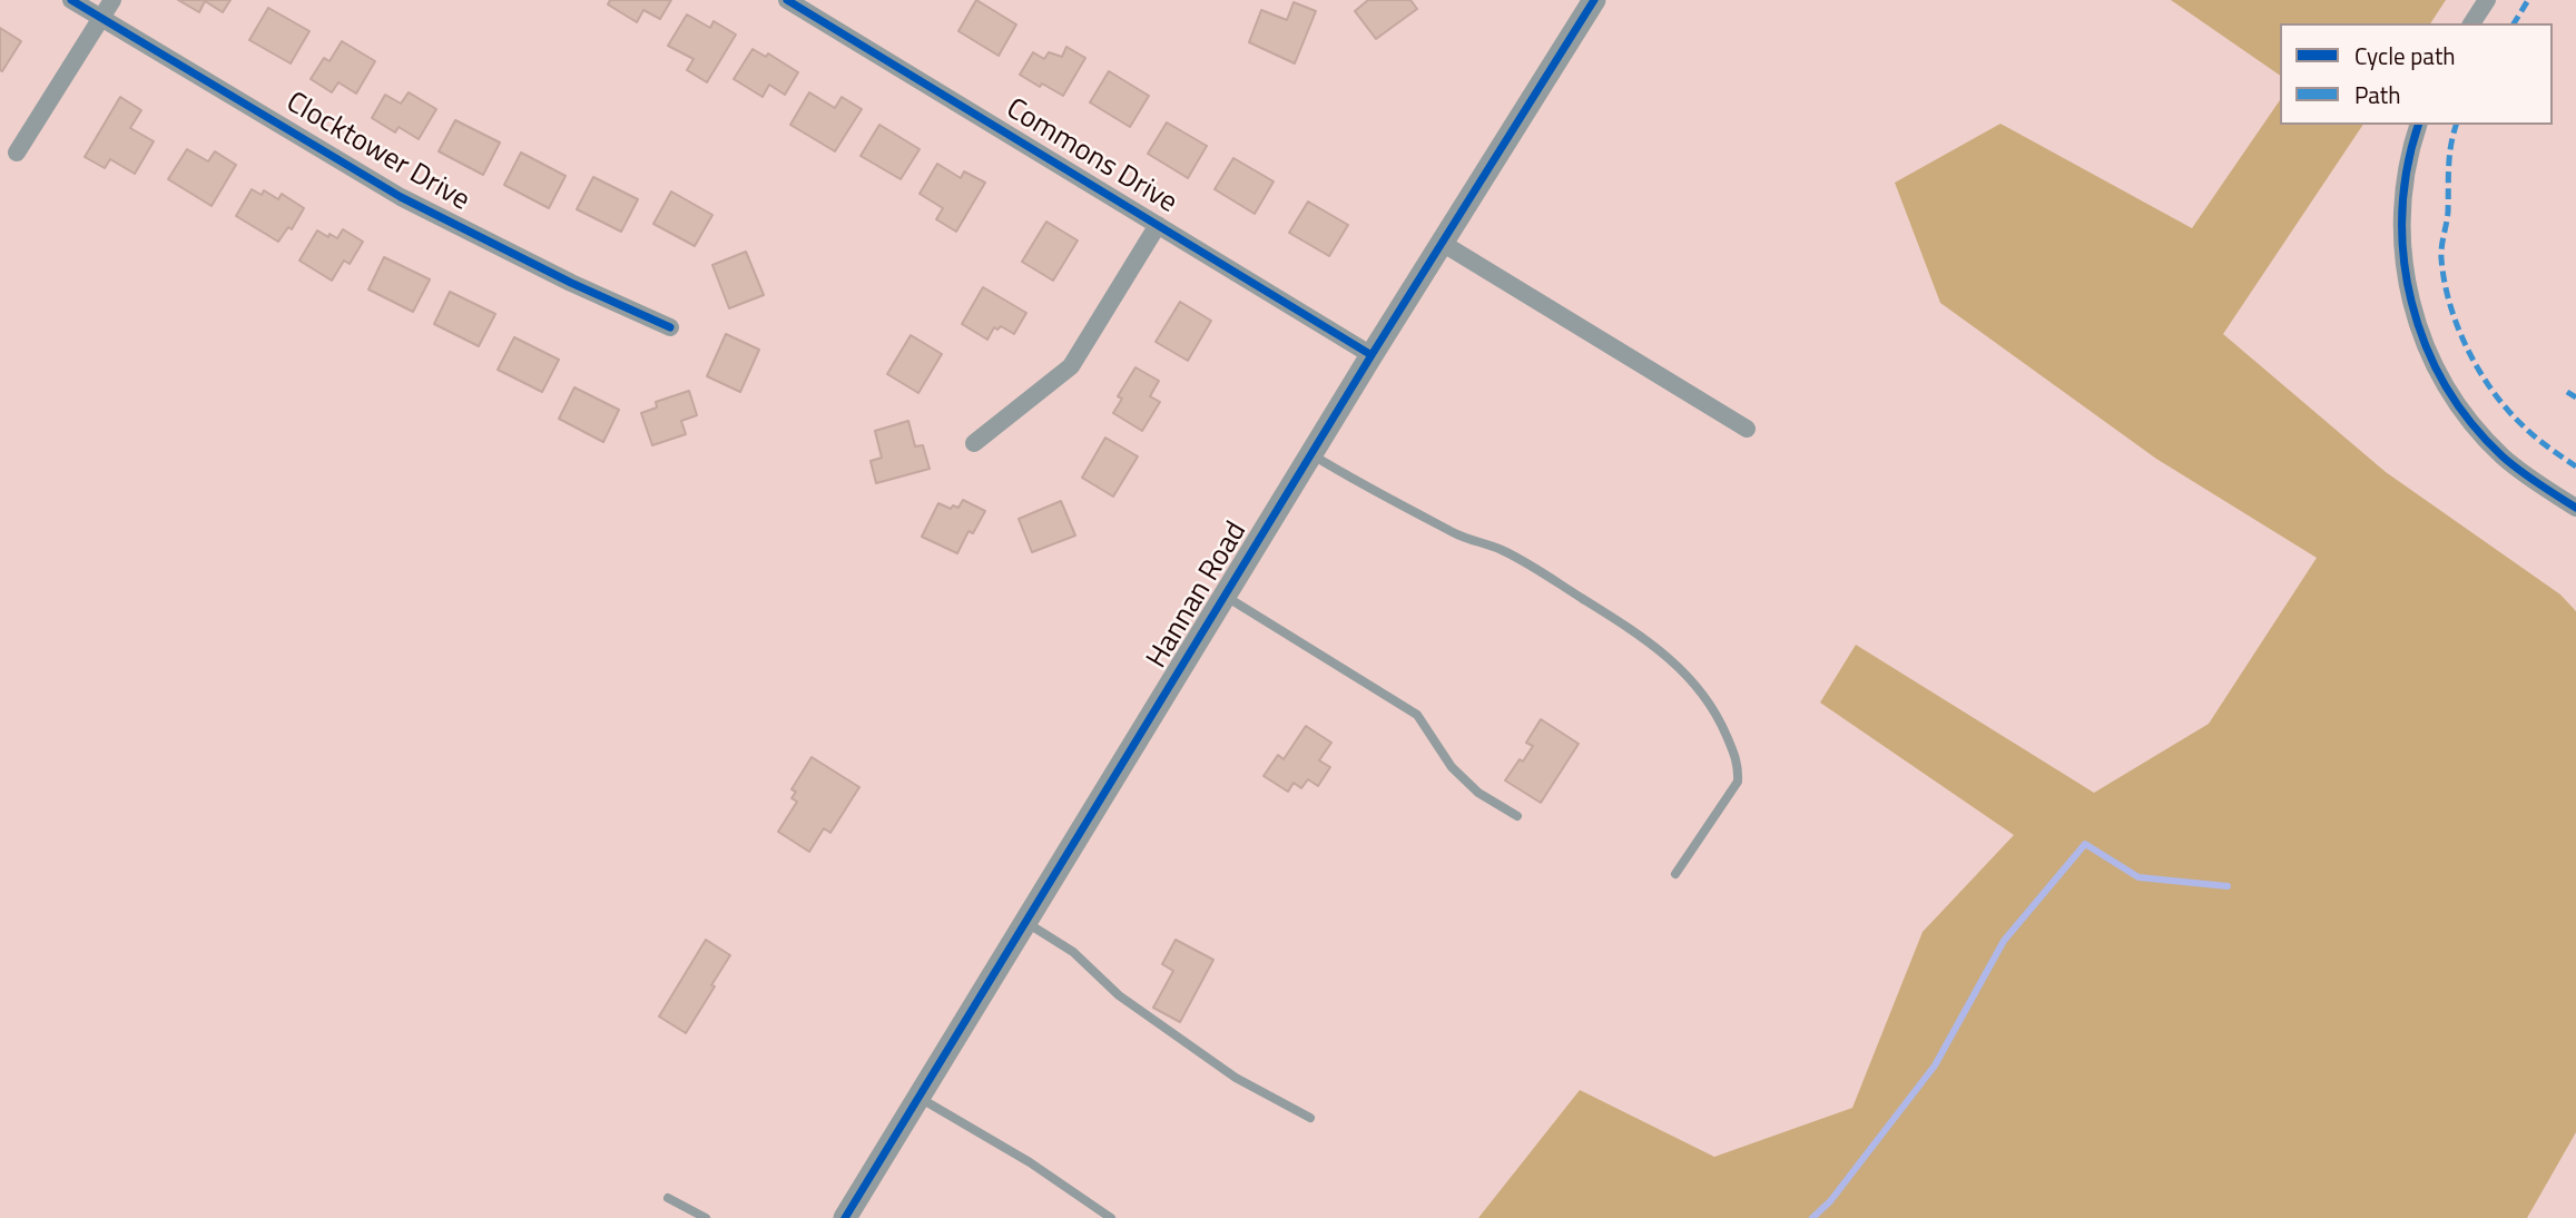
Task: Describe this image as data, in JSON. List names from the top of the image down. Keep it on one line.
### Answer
{"streets":{"street":["Clocktower Drive","Commons Drive","Hannan Road"]},"crossings":[["Commons Drive","Hannan Road"]],"legend":["Cycle path","Path"]}
